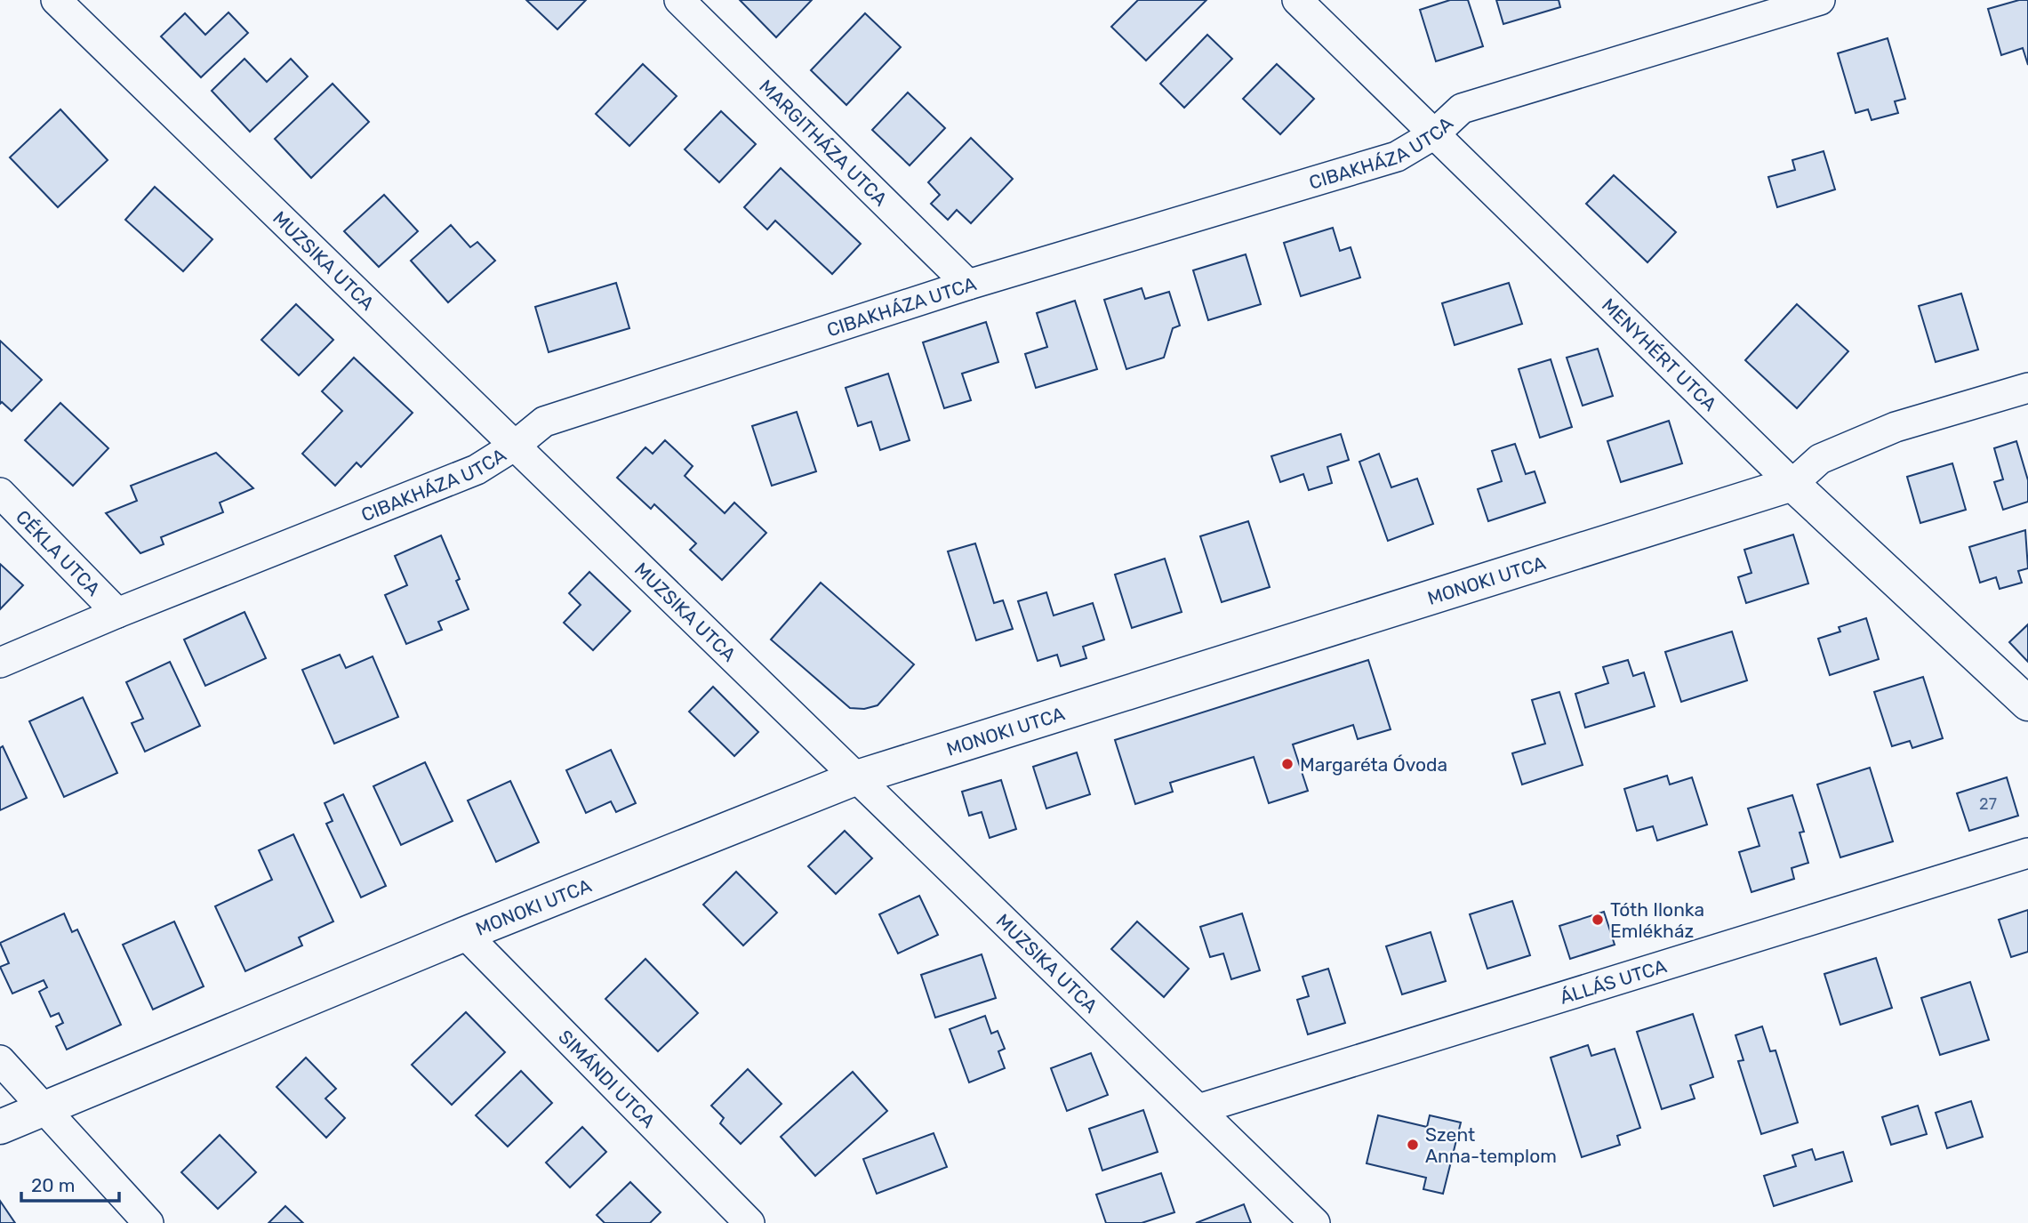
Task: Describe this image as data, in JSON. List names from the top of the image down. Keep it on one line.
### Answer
{"streets":{"street":["MARGITHÁZA UTCA","CIBAKHÁZA UTCA","MUZSIKA UTCA","MENYHÉRT UTCA","CÉKLA UTCA","MONOKI UTCA","ÁLLÁS UTCA","SIMÁNDI UTCA"]},"crossings":[["MARGITHÁZA UTCA","CIBAKHÁZA UTCA"],["CIBAKHÁZA UTCA","MUZSIKA UTCA"],["CIBAKHÁZA UTCA","MENYHÉRT UTCA"],["CIBAKHÁZA UTCA","CÉKLA UTCA"],["MUZSIKA UTCA","MONOKI UTCA"],["MUZSIKA UTCA","ÁLLÁS UTCA"],["MENYHÉRT UTCA","MONOKI UTCA"],["MONOKI UTCA","SIMÁNDI UTCA"]],"places":["Margaréta Óvoda","Tóth Ilonka Emlékház","Szent Anna-templom"],"house_numbers":["27"],"scale_bar":"20 m"}
